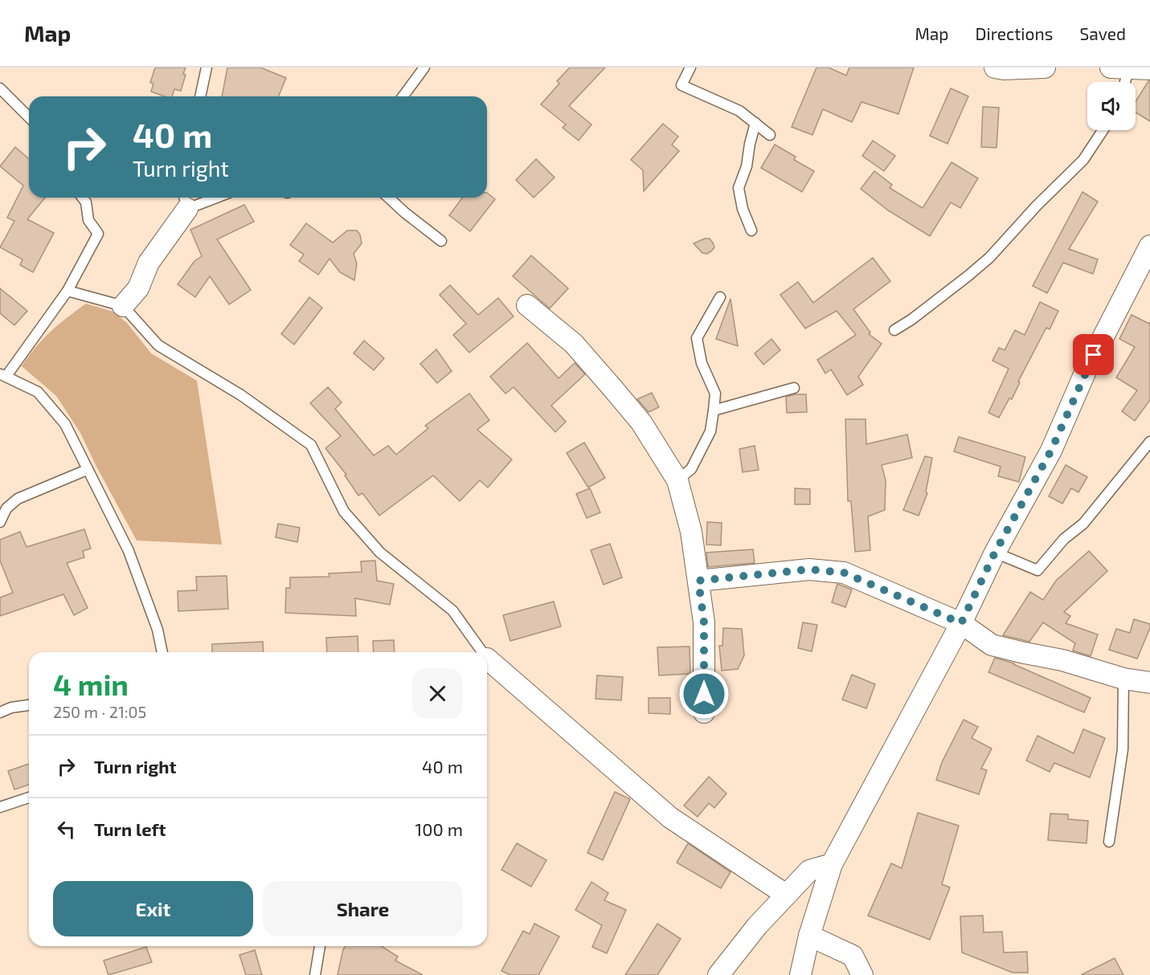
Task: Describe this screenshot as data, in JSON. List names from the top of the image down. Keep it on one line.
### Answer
{"page":{"header":"Map","nav":["Map","Directions","Saved"],"turn":["40 m","Turn right"],"heading":["4 min","250 m · 21:05"],"list":[{"name":"Turn right","value":"40 m"},{"name":"Turn left","value":"100 m"}],"buttons":["Exit","Share"]}}
